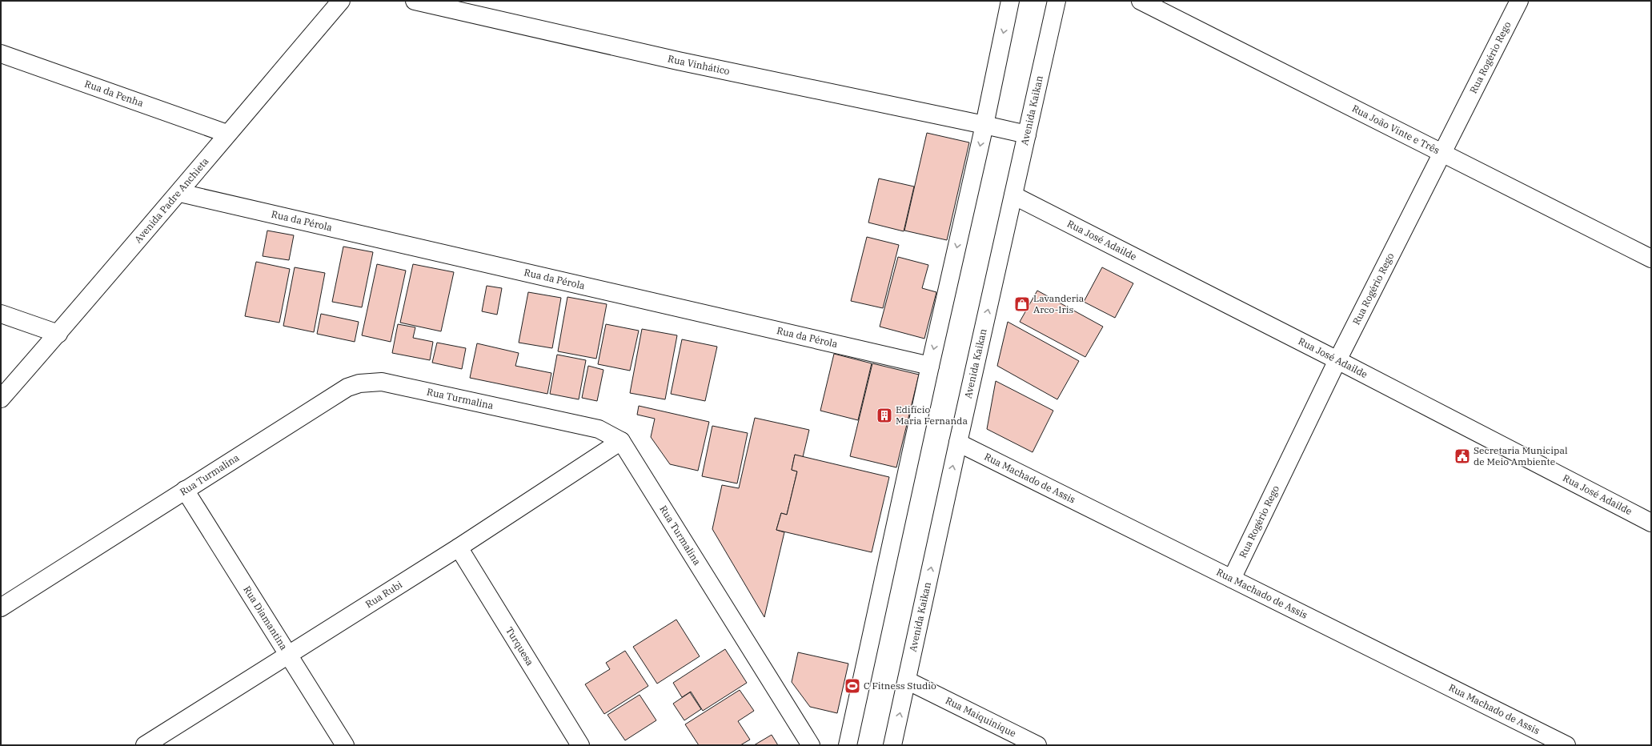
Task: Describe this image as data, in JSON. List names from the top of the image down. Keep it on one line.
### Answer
{"streets":{"street":["Rua Rogério Rego","Rua Vinhático","Rua da Penha","Avenida Kaikan","Rua João Vinte e Três","Avenida Padre Anchieta","Rua da Pérola","Rua José Adailde","Rua Turmalina","Rua Machado de Assis","Rua Rubi","Rua Diamantina","Turquesa","Rua Maiquinique"]},"crossings":[["Rua Rogério Rego","Rua João Vinte e Três"],["Rua Rogério Rego","Rua José Adailde"],["Rua Rogério Rego","Rua Machado de Assis"],["Rua Vinhático","Avenida Kaikan"],["Rua da Penha","Avenida Padre Anchieta"],["Avenida Kaikan","Rua José Adailde"],["Avenida Kaikan","Rua Machado de Assis"],["Avenida Kaikan","Rua Maiquinique"],["Avenida Padre Anchieta","Rua da Pérola"],["Rua Turmalina","Rua Rubi"],["Rua Turmalina","Rua Diamantina"],["Rua Rubi","Rua Diamantina"],["Rua Rubi","Turquesa"]],"places":{"shop":["Lavanderia Arco-Iris"],"building":["Edifício Maria Fernanda"],"public building":["Secretaria Municipal de Meio Ambiente"],"sports":["C Fitness Studio"]}}
